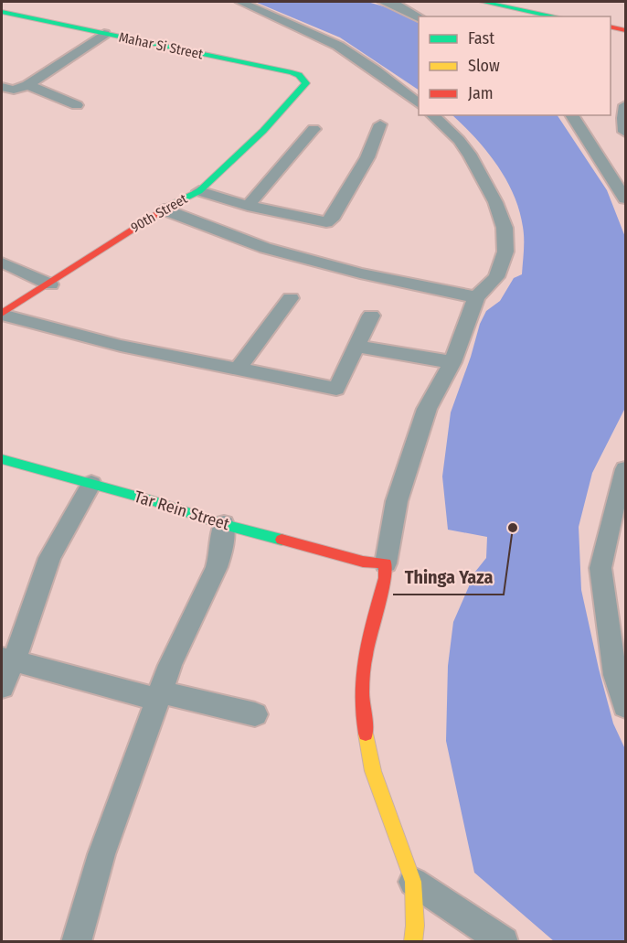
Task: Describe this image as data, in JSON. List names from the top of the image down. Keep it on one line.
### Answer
{"streets":{"street":["Mahar Si Street","90th Street","Tar Rein Street"]},"crossings":[["Mahar Si Street","90th Street"]],"places":["Thinga Yaza"],"legend":["Fast","Slow","Jam"]}
